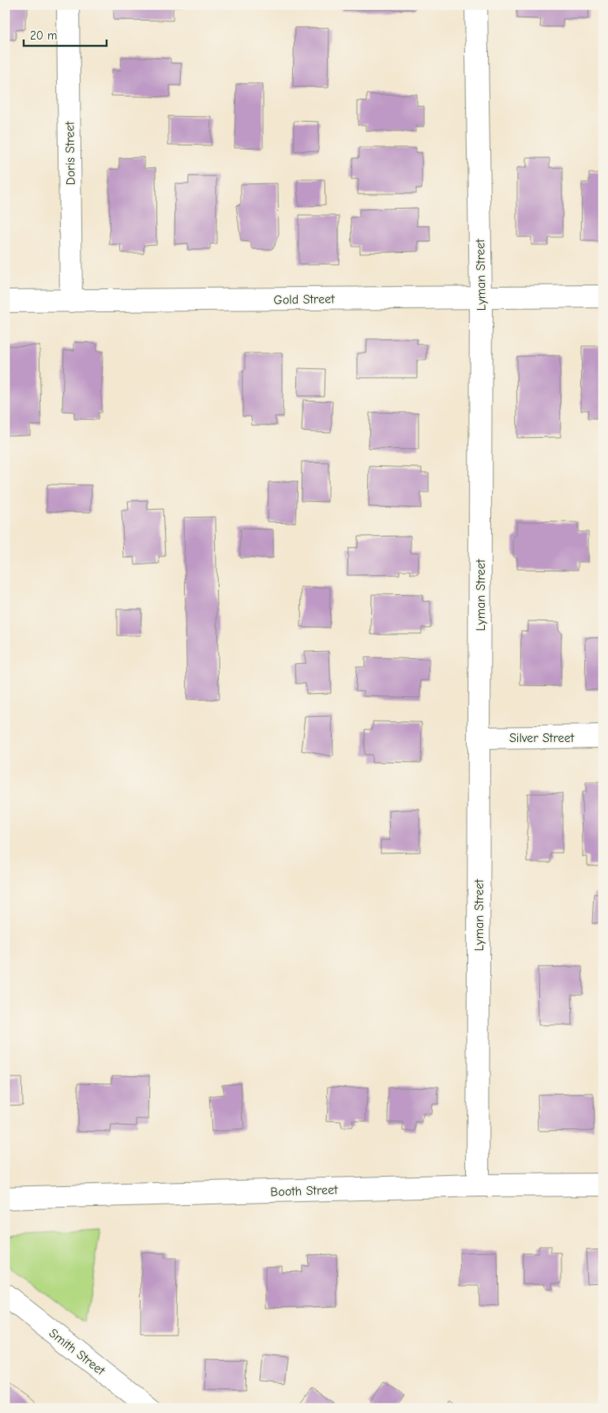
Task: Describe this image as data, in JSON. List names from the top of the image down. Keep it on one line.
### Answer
{"streets":{"street":["Doris Street","Lyman Street","Gold Street","Silver Street","Booth Street","Smith Street"]},"crossings":[["Doris Street","Gold Street"],["Lyman Street","Gold Street"],["Lyman Street","Silver Street"],["Lyman Street","Booth Street"]],"scale_bar":"20 m"}
